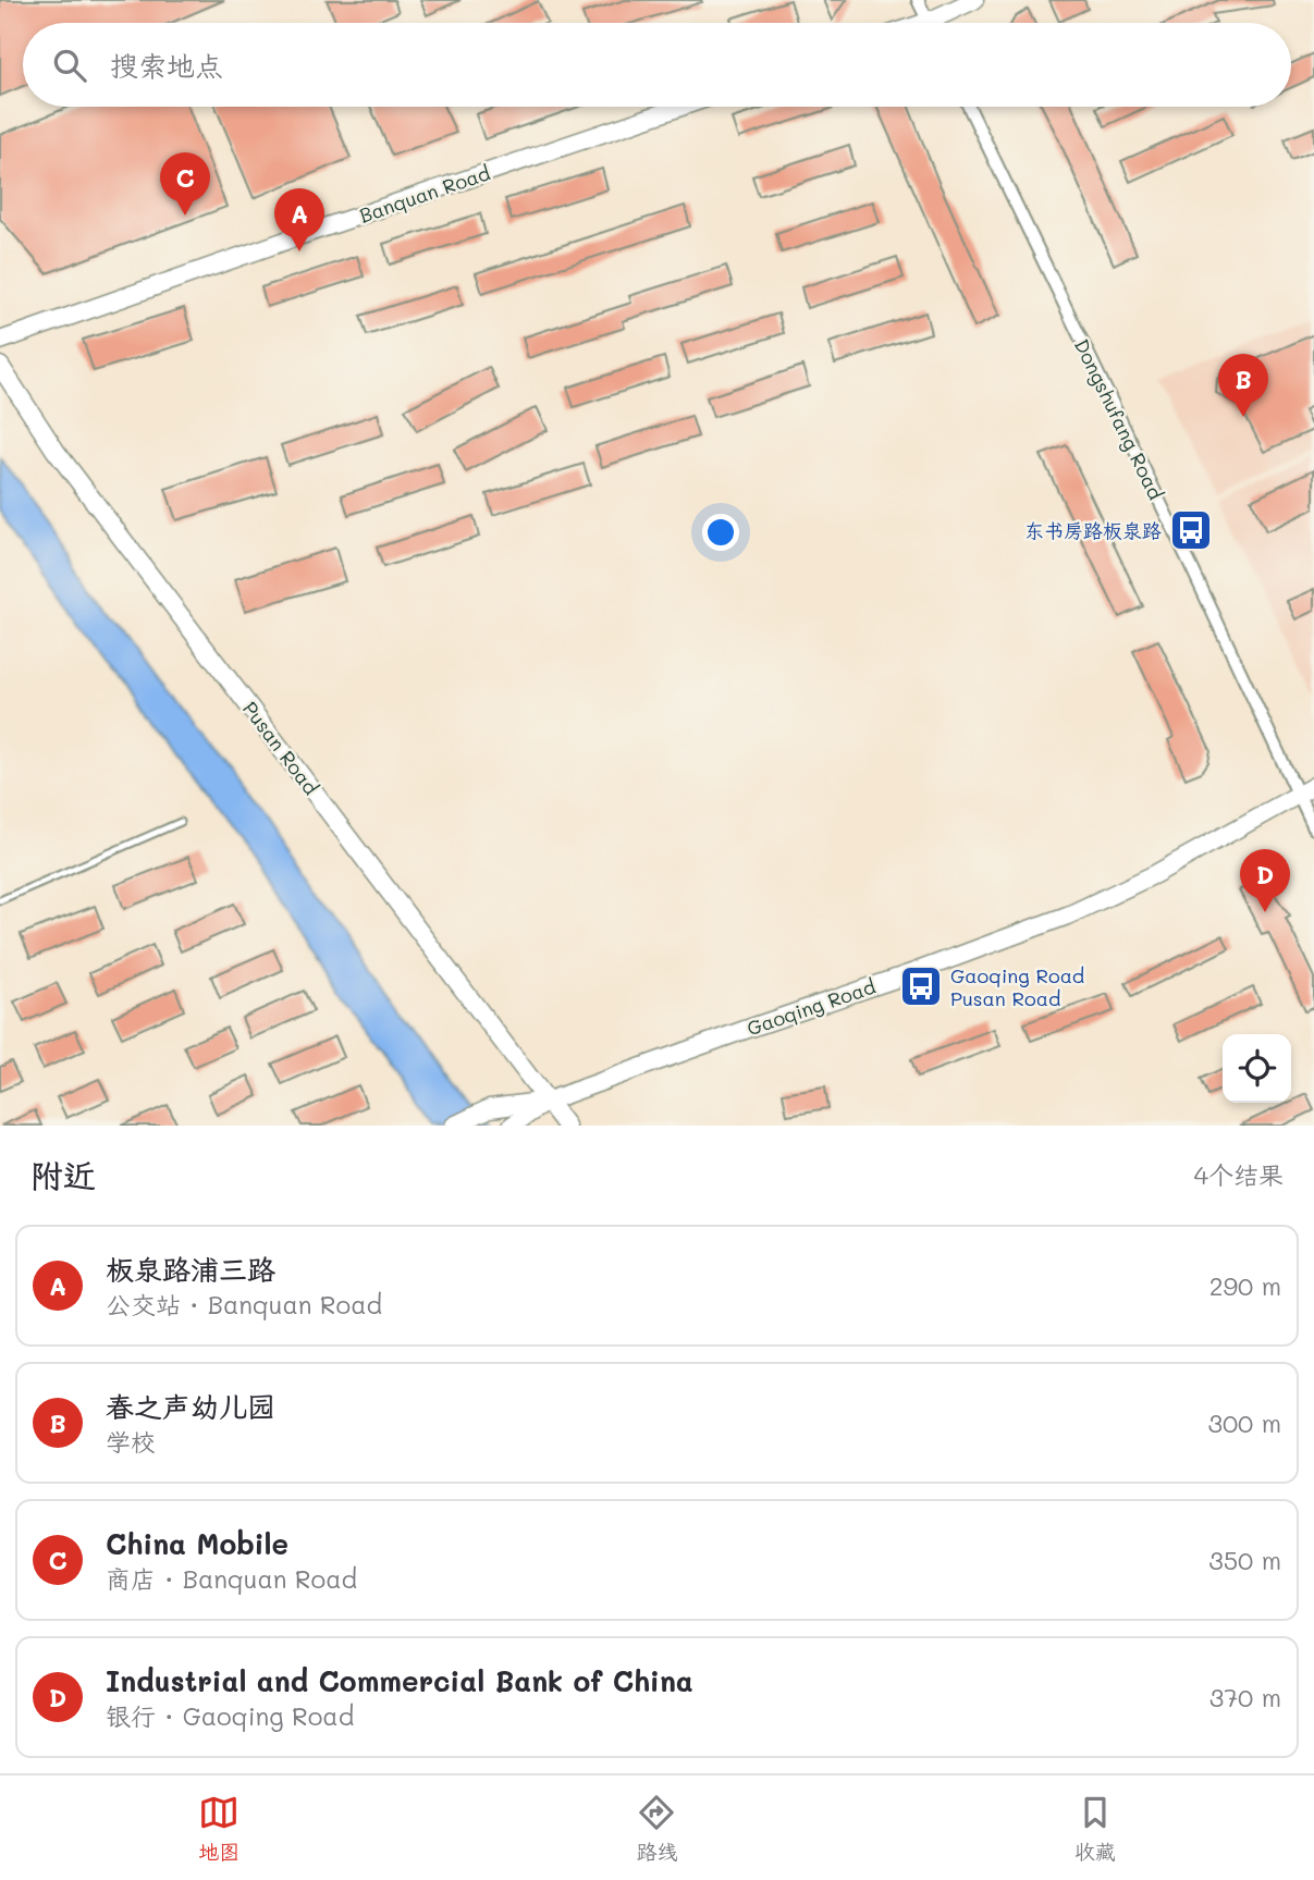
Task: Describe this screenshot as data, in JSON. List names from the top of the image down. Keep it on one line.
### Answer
{"streets":{"main road":["Banquan Road","Pusan Road","Gaoqing Road"],"street":["Dongshufang Road"]},"crossings":[["Dongshufang Road","Gaoqing Road"],["Pusan Road","Gaoqing Road"]],"places":{"bus stop":["东书房路板泉路","Gaoqing Road Pusan Road"]},"page":{"search":"搜索地点","pins":["C","A","B","D"],"heading":["附近","4个结果"],"list":[{"mark":"A","name":"板泉路浦三路","note":"公交站 · Banquan Road","value":"290 m"},{"mark":"B","name":"春之声幼儿园","note":"学校","value":"300 m"},{"mark":"C","name":"China Mobile","note":"商店 · Banquan Road","value":"350 m"},{"mark":"D","name":"Industrial and Commercial Bank of China","note":"银行 · Gaoqing Road","value":"370 m"}],"nav":["地图","路线","收藏"]}}
